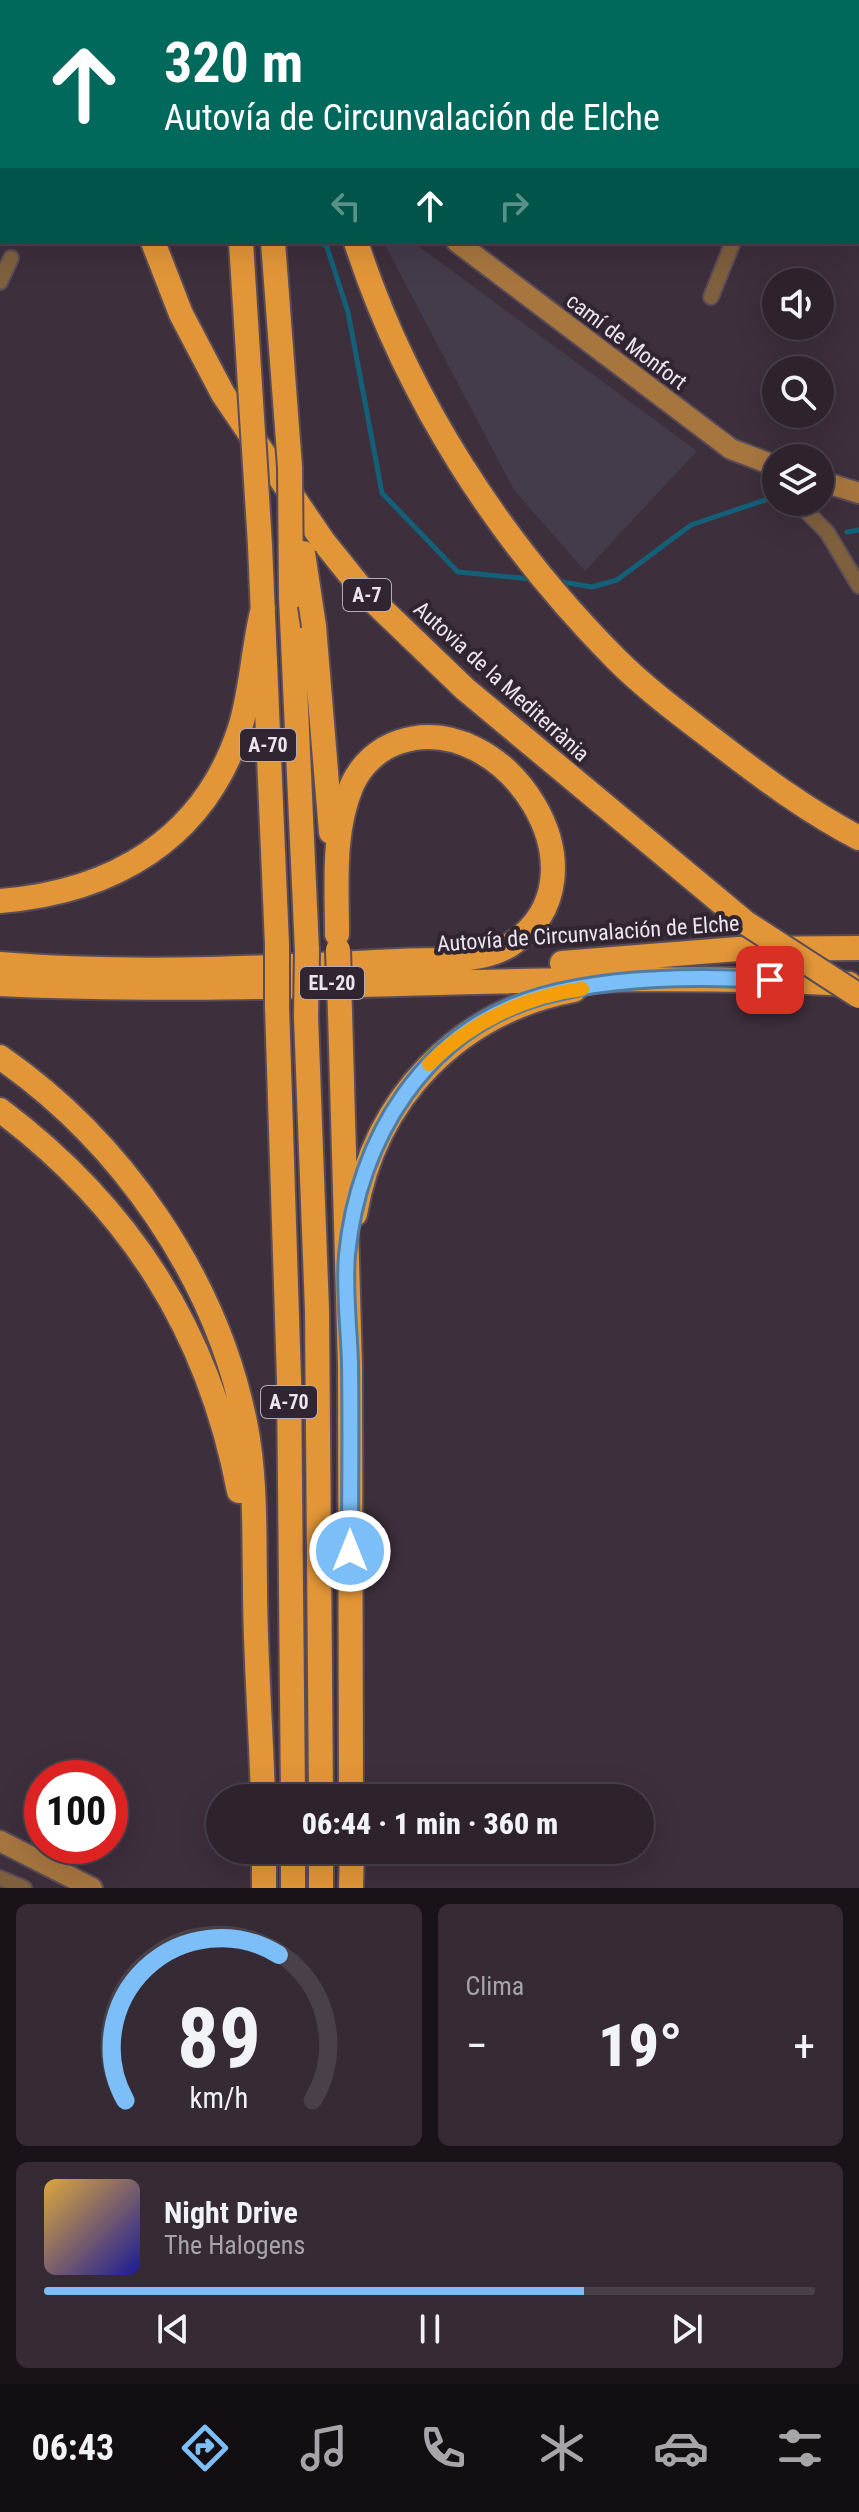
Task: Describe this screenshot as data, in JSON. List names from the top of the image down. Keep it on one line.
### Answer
{"streets":{"highway":["A-7","Autovia de la Mediterrània","A-70","Autovía de Circunvalación de Elche","EL-20"],"street":["camí de Monfort"]},"crossings":[["A-70","Autovía de Circunvalación de Elche"],["A-70","EL-20"],["Autovía de Circunvalación de Elche","EL-20"]],"page":{"turn":["320 m","Autovía de Circunvalación de Elche"],"limit":"100","trip":"06:44 · 1 min · 360 m","tile":"Clima","heat":["−","19°","+"],"song":["Night Drive","The Halogens"],"tabs":"06:43","gauge":["89","km/h"]}}
